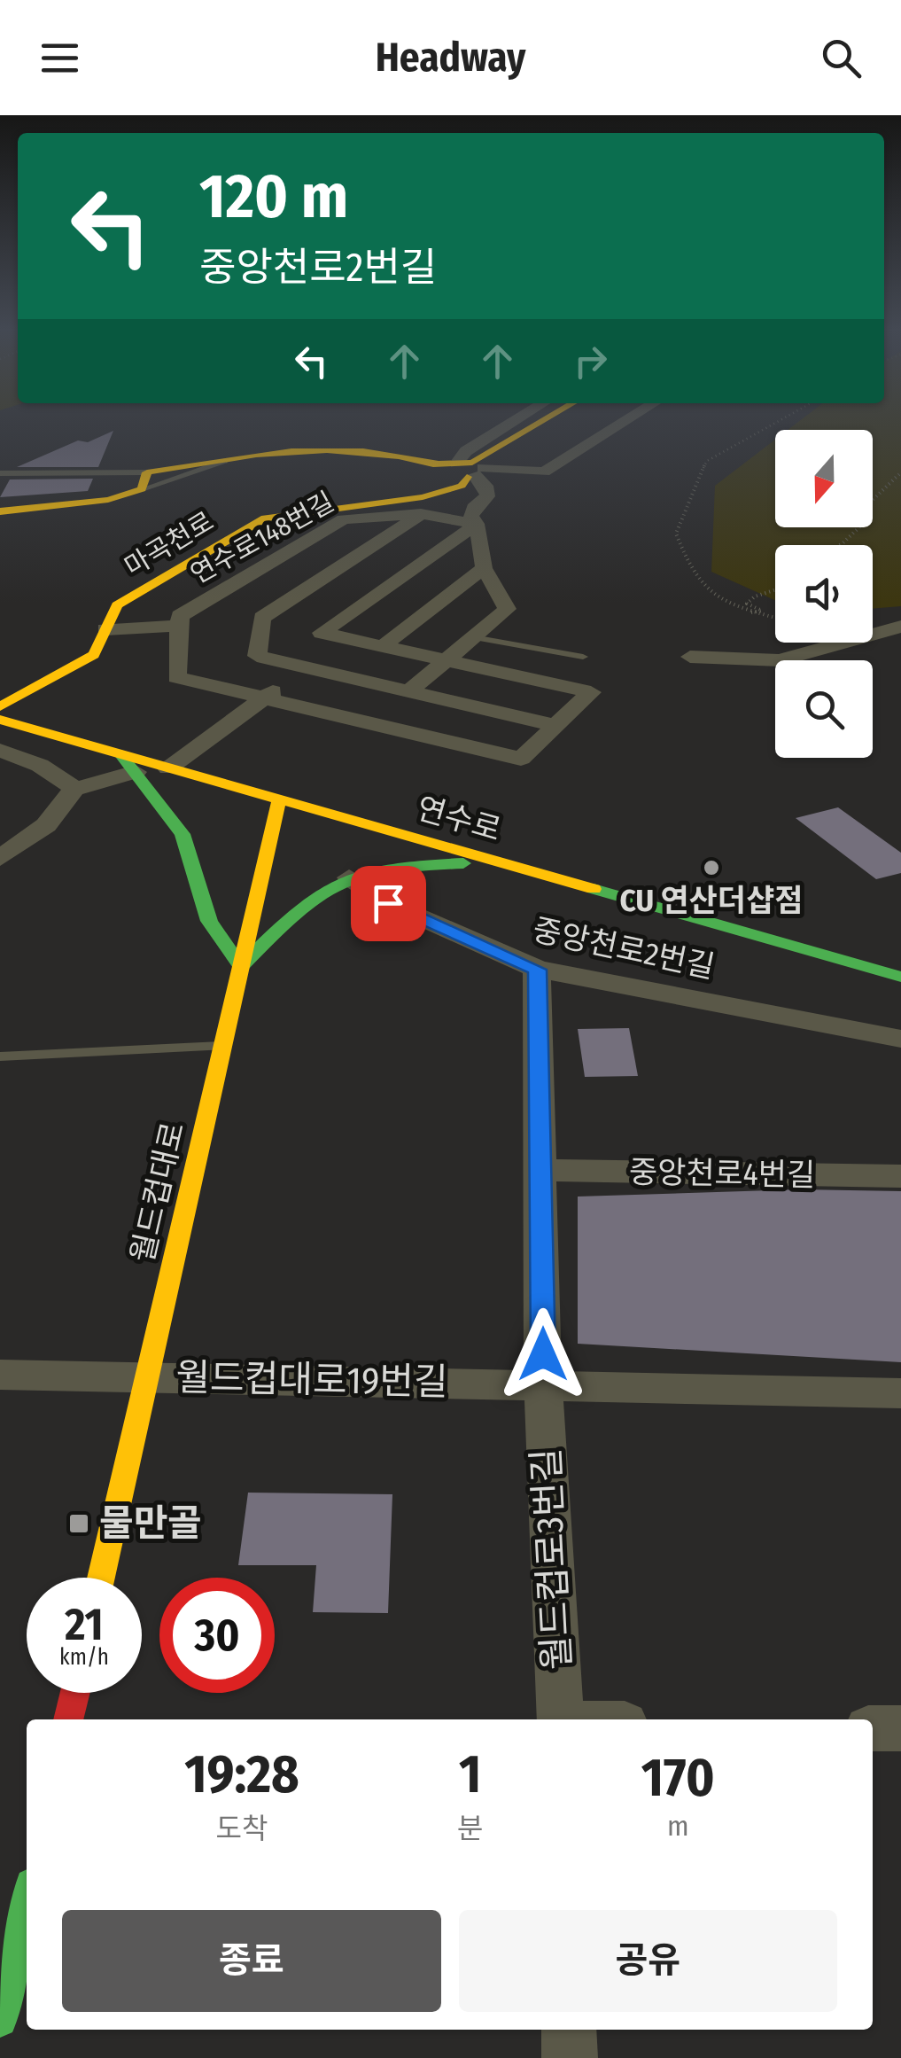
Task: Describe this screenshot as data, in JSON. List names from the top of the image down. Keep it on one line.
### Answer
{"streets":{"main road":["마곡천로","연수로","월드컵대로"],"street":["연수로148번길","중앙천로2번길","중앙천로4번길","월드컵대로19번길","월드컵로3번길"]},"crossings":[["연수로148번길","마곡천로"],["연수로","월드컵대로"],["중앙천로2번길","월드컵로3번길"],["중앙천로4번길","월드컵로3번길"],["월드컵대로","월드컵대로19번길"],["월드컵대로19번길","월드컵로3번길"]],"places":{"other":["CU 연산더샵점"],"transit":["물만골"]},"north":"bottom","page":{"header":"Headway","turn":["120 m","중앙천로2번길"],"speed":"21 km/h","limit":"30","eta":["19:28","도착","1","분","170","m"],"buttons":["종료","공유"]}}
